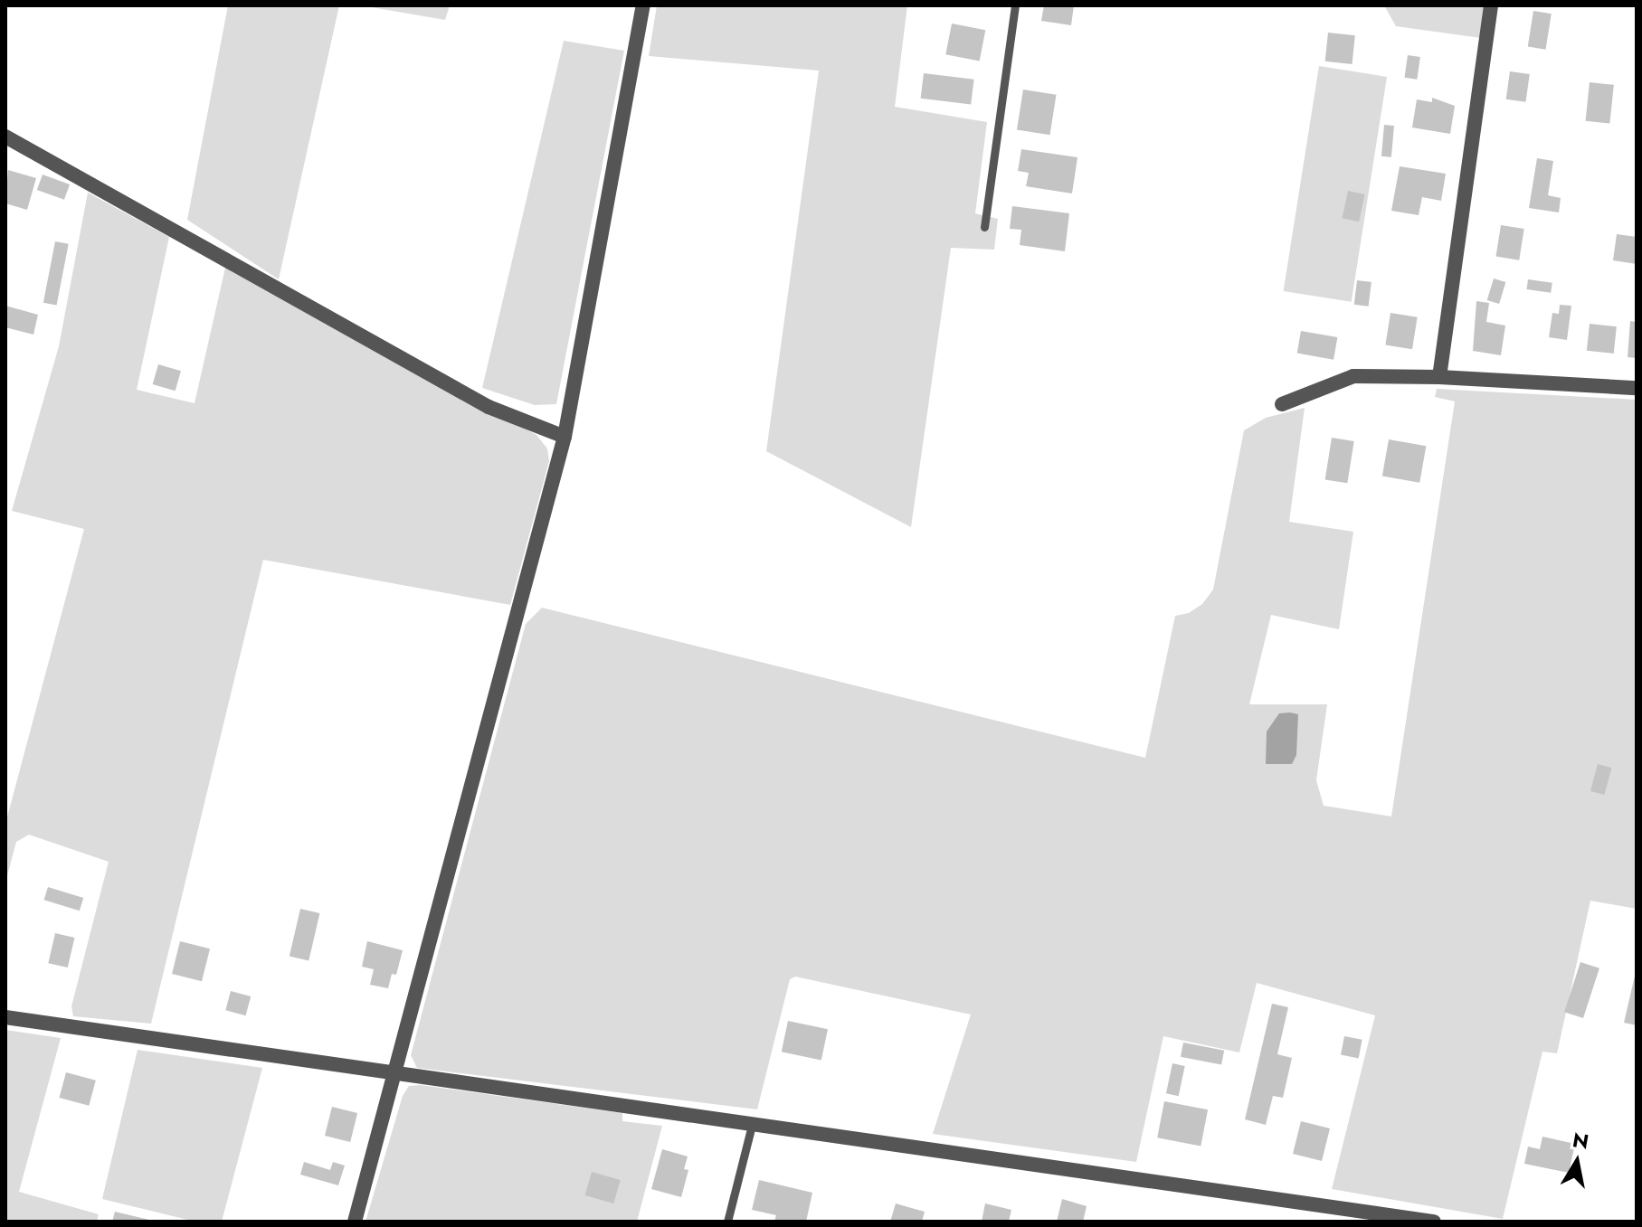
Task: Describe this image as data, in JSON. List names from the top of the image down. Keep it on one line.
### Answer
{"north":"top"}
